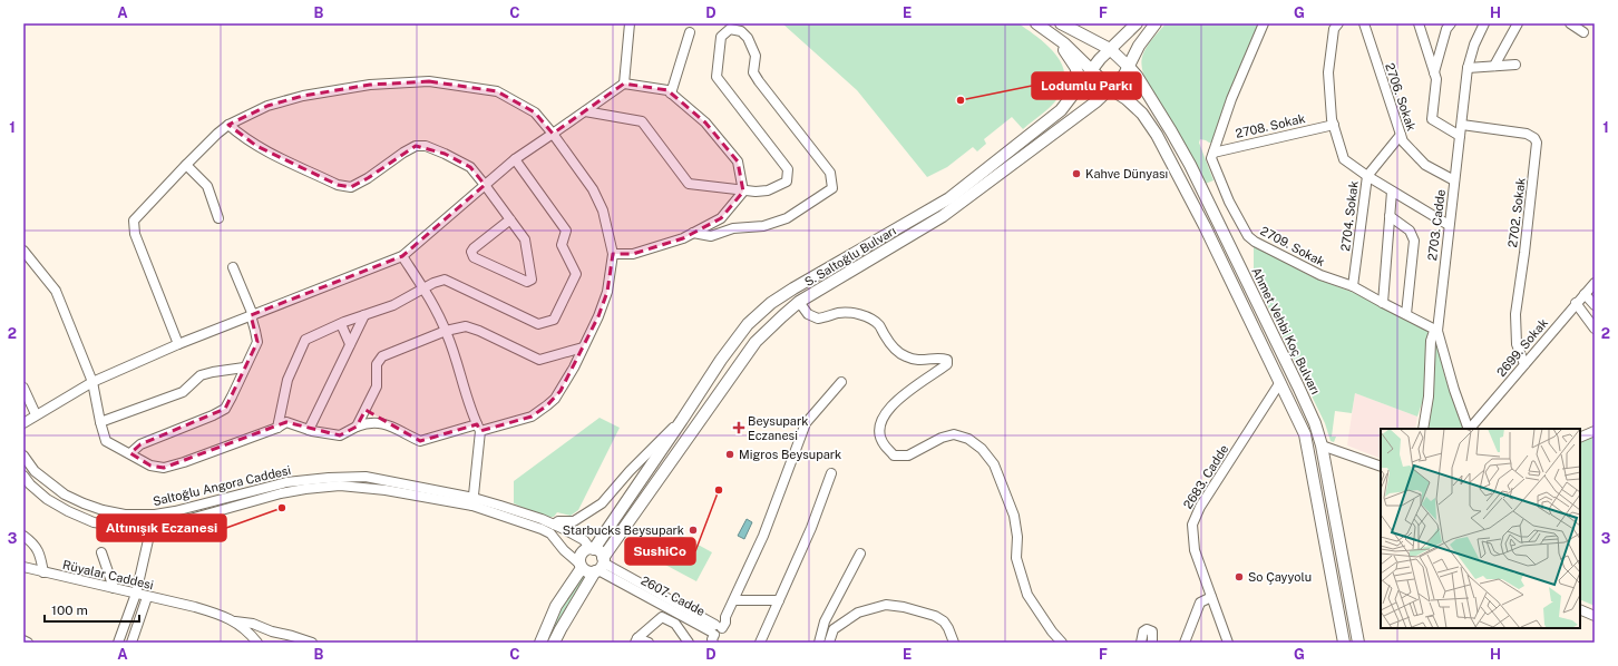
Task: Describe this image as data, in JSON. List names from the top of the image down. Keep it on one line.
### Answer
{"streets":{"main road":["S. Saltoğlu Bulvarı","Ahmet Vehbi Koç Bulvarı"],"street":["2706. Sokak","2708. Sokak","2702. Sokak","2704. Sokak","2703. Cadde","2709. Sokak","2699. Sokak","2683. Cadde","Saltoğlu Angora Caddesi","Rüyalar Caddesi","2607. Cadde"]},"crossings":[["2706. Sokak","2704. Sokak"],["2706. Sokak","2703. Cadde"],["2708. Sokak","2709. Sokak"],["2702. Sokak","2703. Cadde"],["2702. Sokak","2699. Sokak"],["2704. Sokak","2709. Sokak"],["2703. Cadde","2709. Sokak"],["S. Saltoğlu Bulvarı","Ahmet Vehbi Koç Bulvarı"],["S. Saltoğlu Bulvarı","Saltoğlu Angora Caddesi"],["S. Saltoğlu Bulvarı","2607. Cadde"],["Saltoğlu Angora Caddesi","2607. Cadde"]],"places":{"other":["Lodumlu Parkı","Kahve Dünyası","Migros Beysupark","SushiCo","Altınışık Eczanesi","Starbucks Beysupark","So Çayyolu"],"health":["Beysupark Eczanesi"]},"scale_bar":"100 m","grid":{"columns":["A","B","C","D","E","F","G","H"],"rows":["1","2","3"]}}
